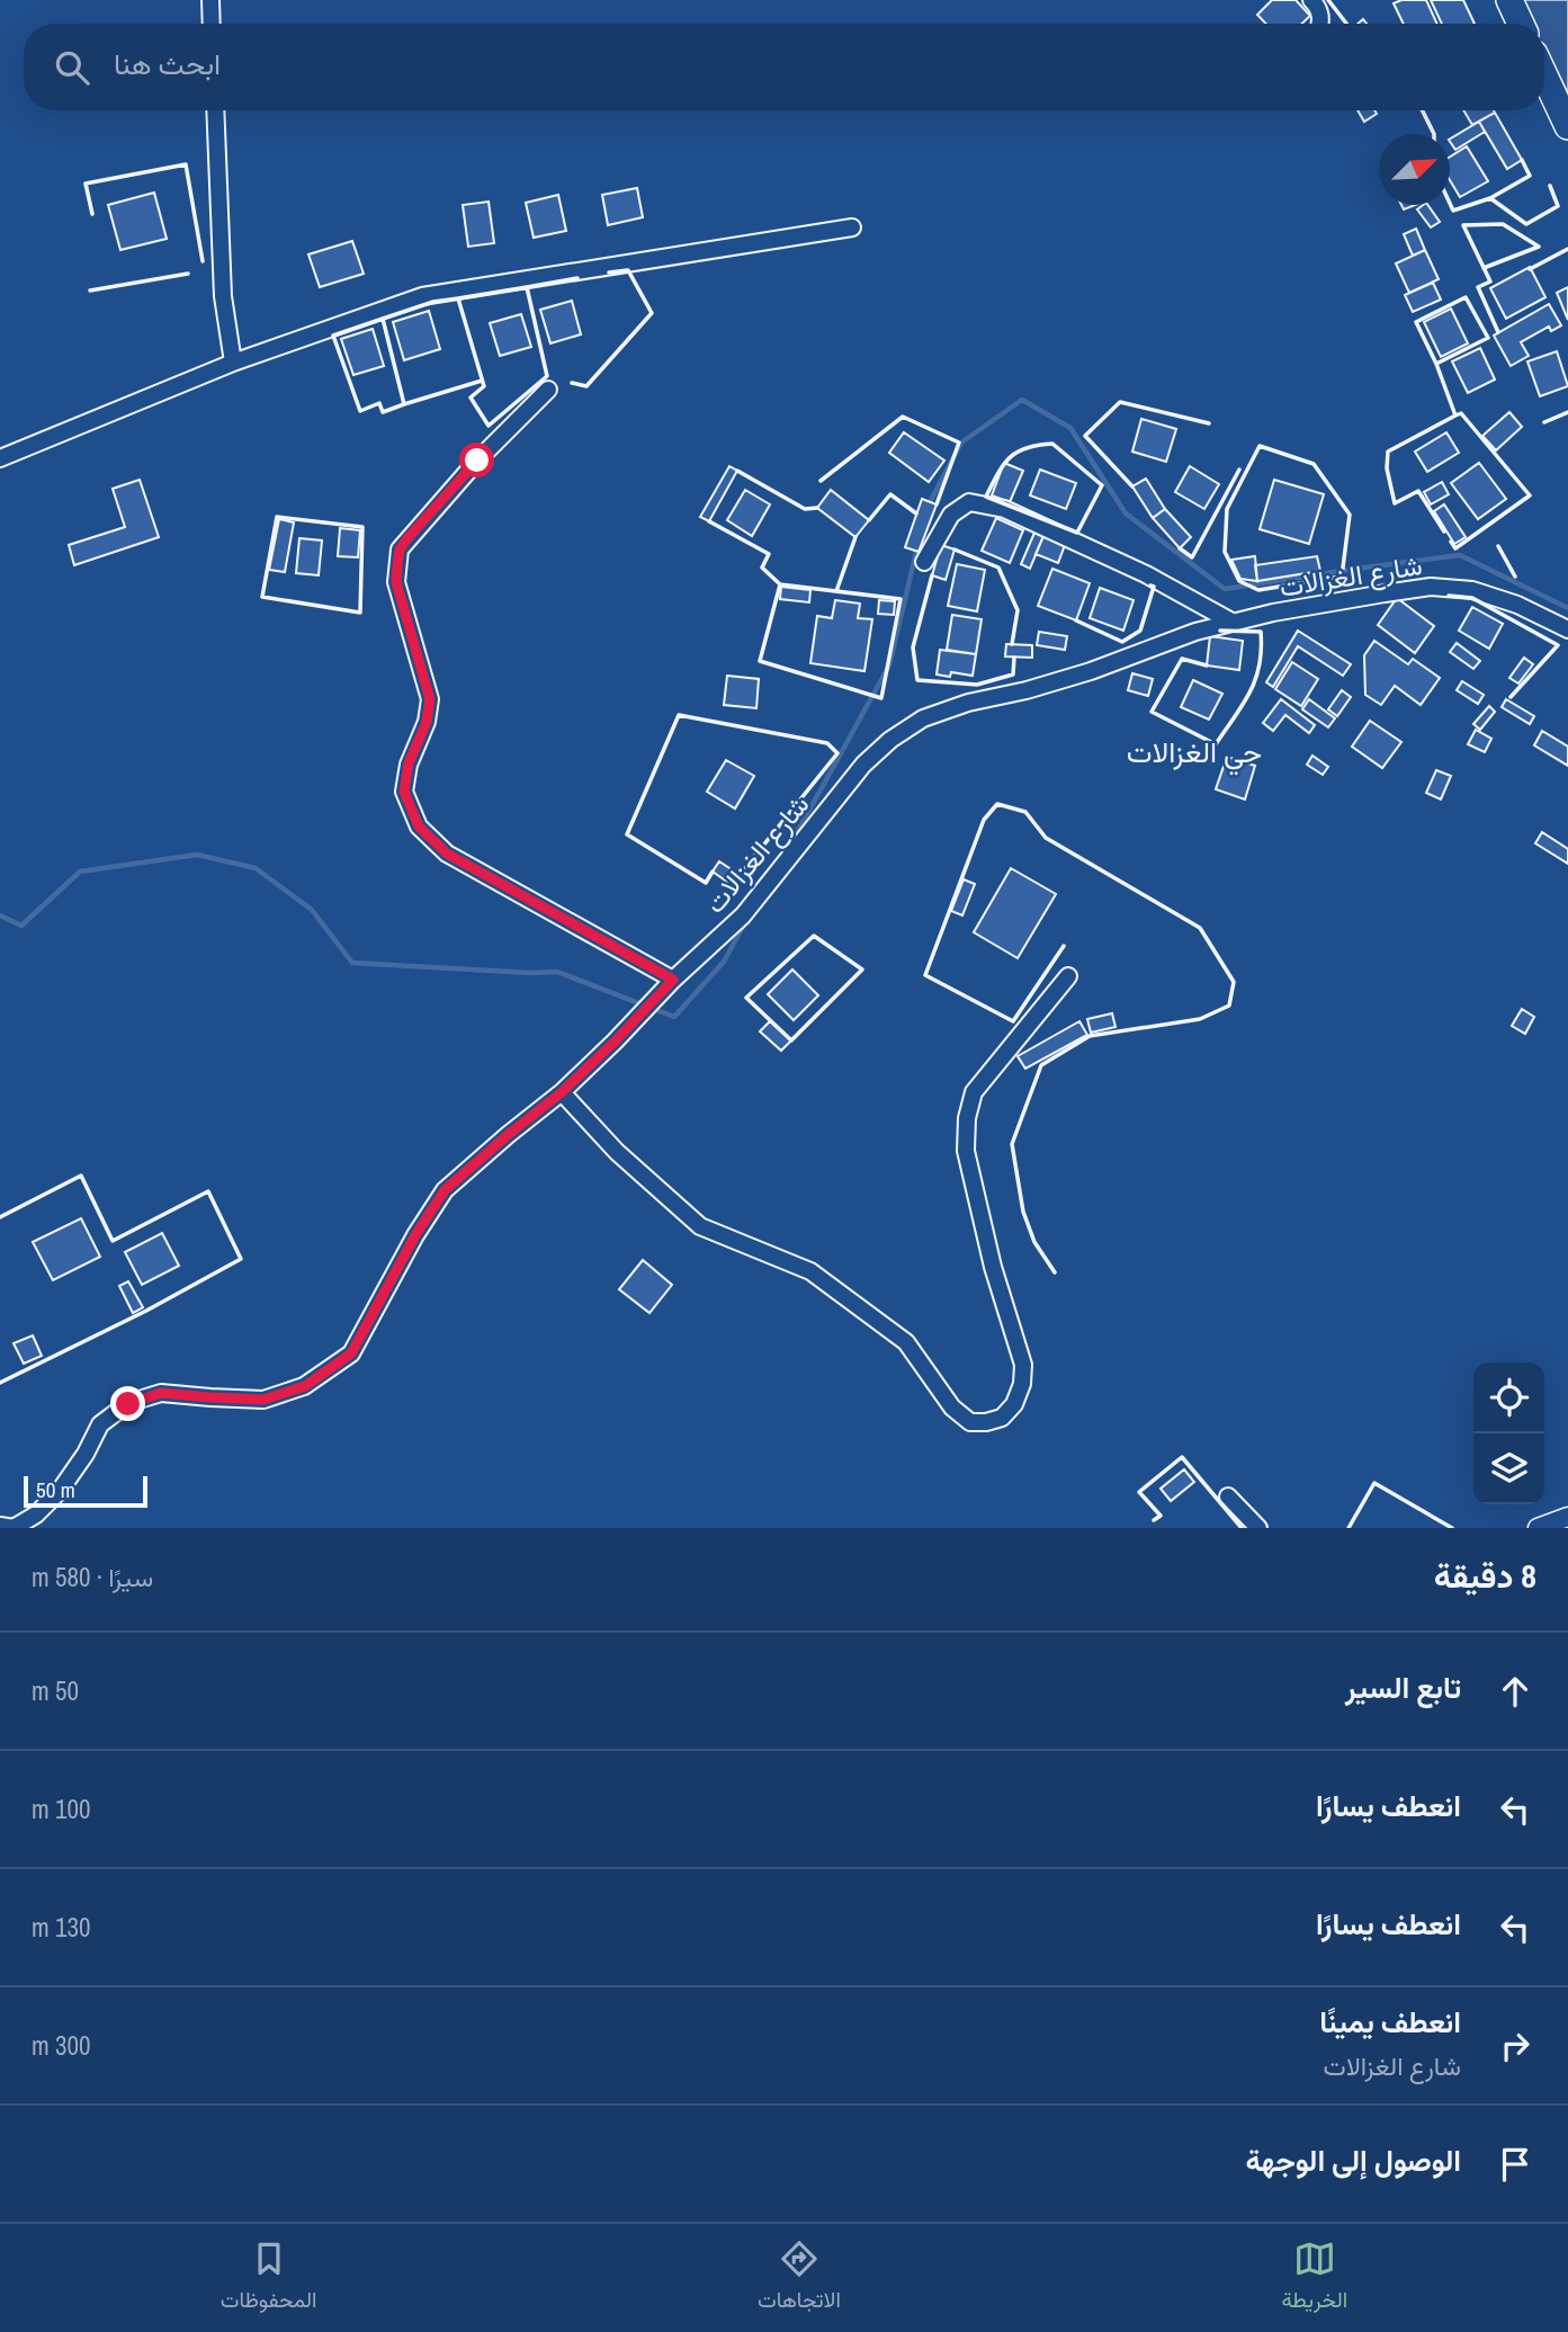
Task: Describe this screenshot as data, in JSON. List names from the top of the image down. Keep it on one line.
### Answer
{"streets":{"street":["شارع الغزالات"]},"districts":["حي الغزالات"],"scale_bar":"50 m","north":"top right","page":{"search":"ابحث هنا","scale":"50 m","heading":["8 دقيقة","سيرًا · 580 m"],"list":[["تابع السير","50 m"],["انعطف يسارًا","100 m"],["انعطف يسارًا","130 m"],["انعطف يمينًا","شارع الغزالات","300 m"],"الوصول إلى الوجهة"],"nav":["الخريطة","الاتجاهات","المحفوظات"]}}
